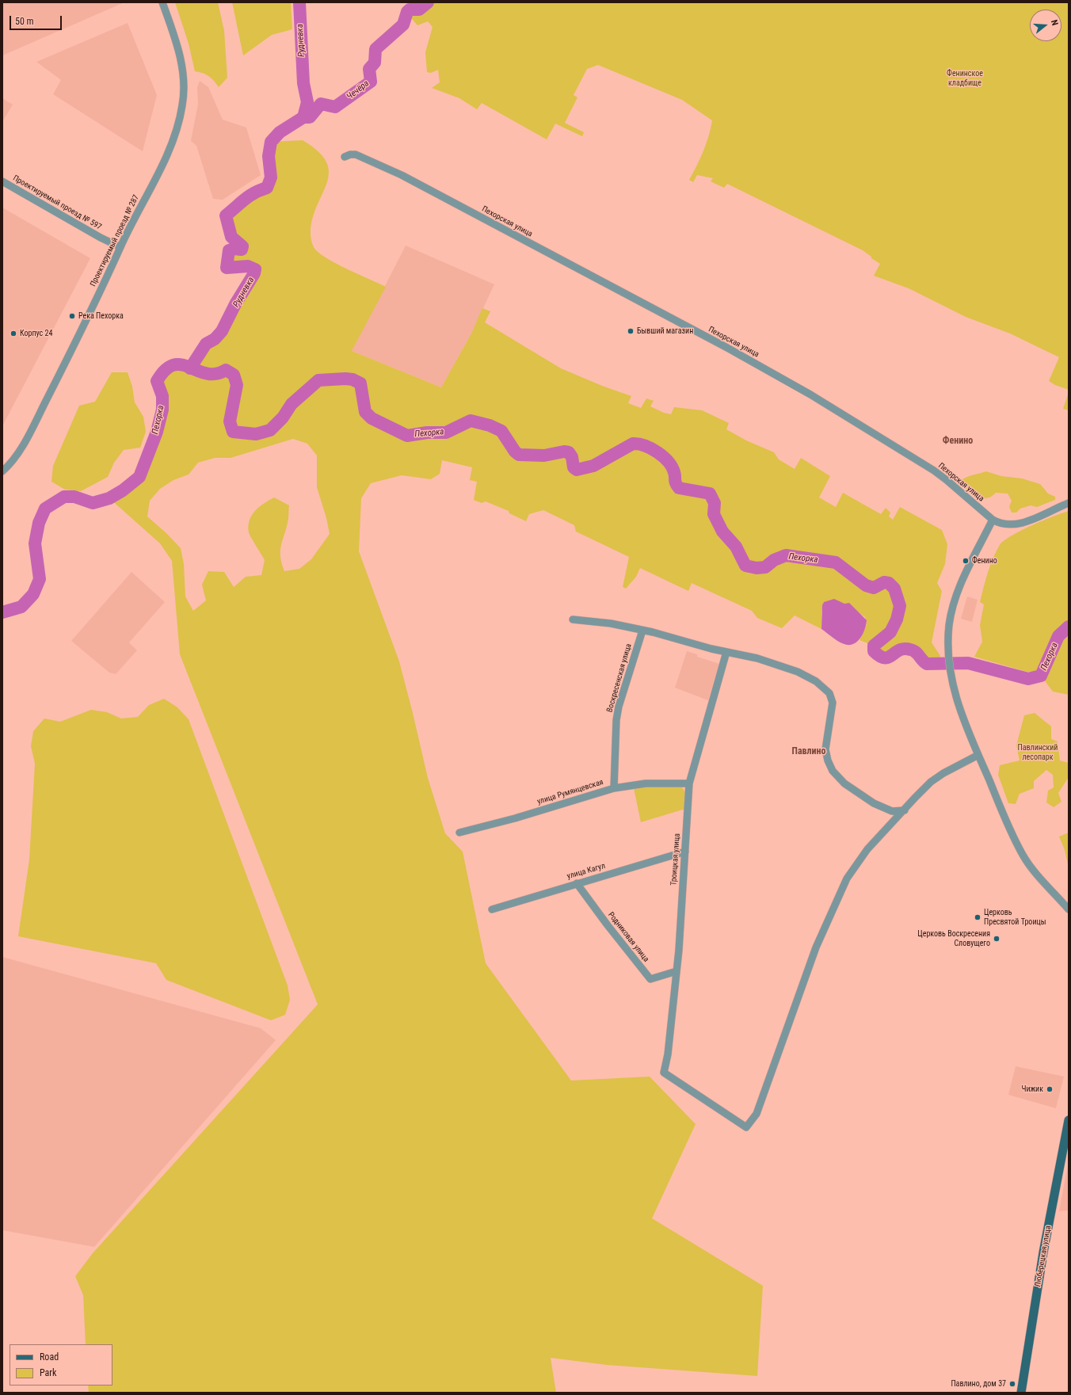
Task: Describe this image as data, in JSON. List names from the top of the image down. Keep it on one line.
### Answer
{"streets":{"main road":["Люберецкая улица"],"street":["Проектируемый проезд № 597","Пехорская улица","Проектируемый проезд № 287","Воскресенская улица","улица Румянцевская","Троицкая улица","улица Кагул","Родниковая улица"]},"crossings":[["Проектируемый проезд № 597","Проектируемый проезд № 287"],["Воскресенская улица","улица Румянцевская"],["улица Румянцевская","Троицкая улица"],["Троицкая улица","улица Кагул"],["Троицкая улица","Родниковая улица"],["улица Кагул","Родниковая улица"]],"districts":["Фенино","Павлино"],"water":["Рудневка","Чечёра","Пехорка"],"parks":["Фенинское кладбище","Павлинский лесопарк"],"places":["Река Пехорка","Бывший магазин","Корпус 24","Фенино","Церковь Пресвятой Троицы","Церковь Воскресения Словущего","Чижик","Павлино, дом 37"],"legend":["Road","Park"],"scale_bar":"50 m","north":"right"}
